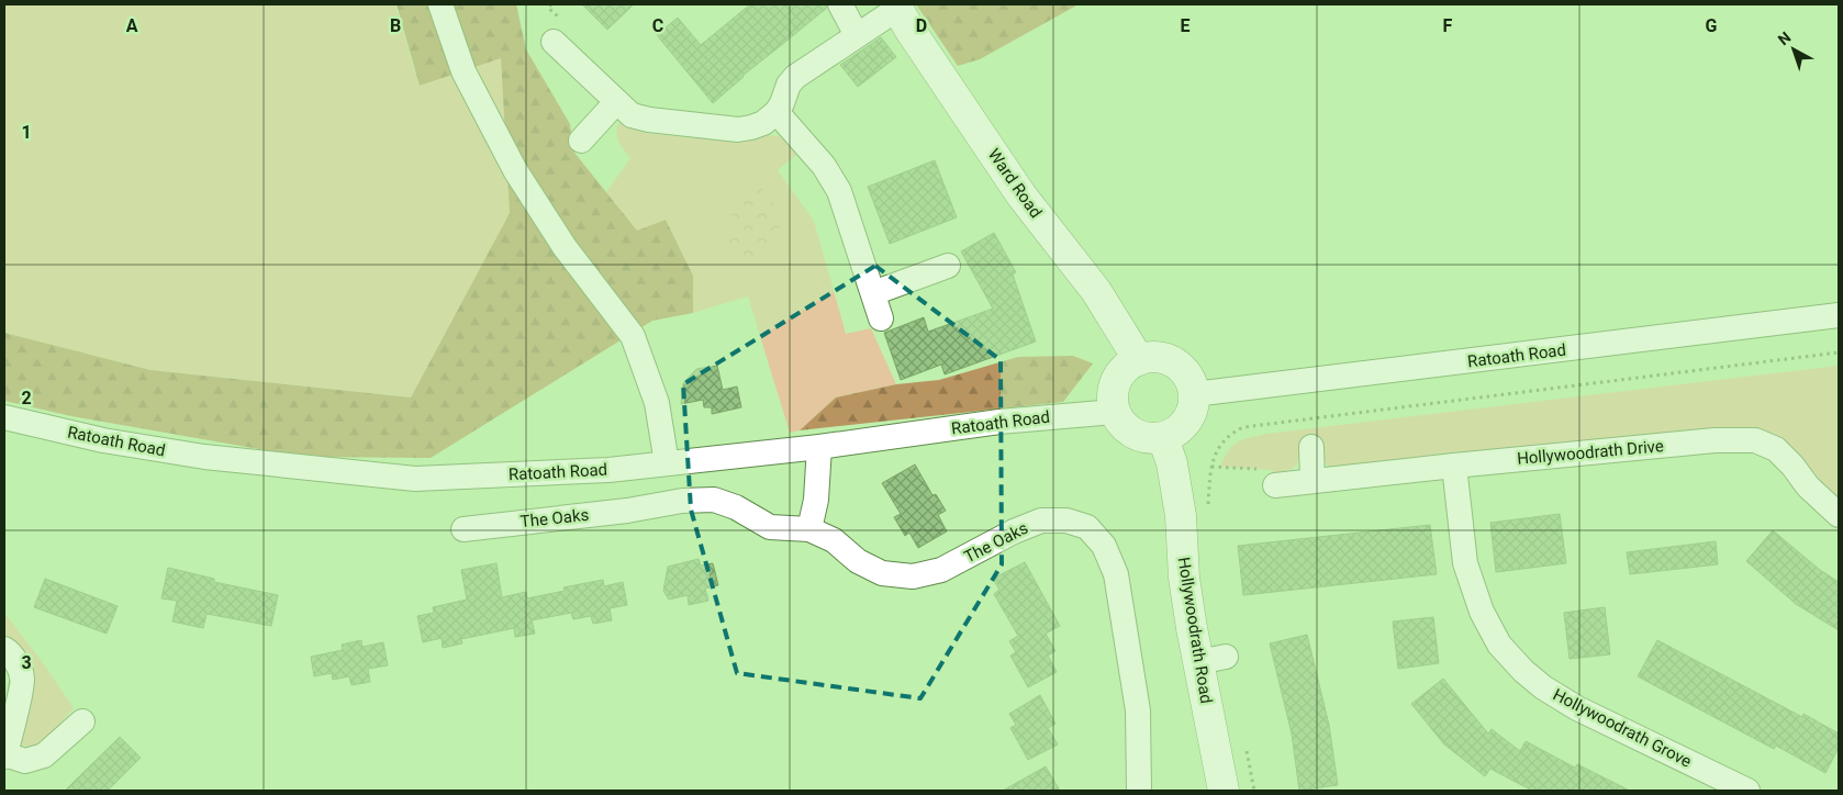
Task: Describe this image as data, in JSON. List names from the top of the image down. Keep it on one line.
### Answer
{"streets":{"main road":["Ward Road","Hollywoodrath Road"],"street":["Ratoath Road","Hollywoodrath Drive","The Oaks","Hollywoodrath Grove"]},"crossings":[["Ward Road","Ratoath Road"],["Ward Road","Hollywoodrath Road"],["Ratoath Road","Hollywoodrath Road"],["Hollywoodrath Drive","Hollywoodrath Grove"]],"north":"top left","grid":{"columns":["A","B","C","D","E","F","G"],"rows":["1","2","3"]}}
